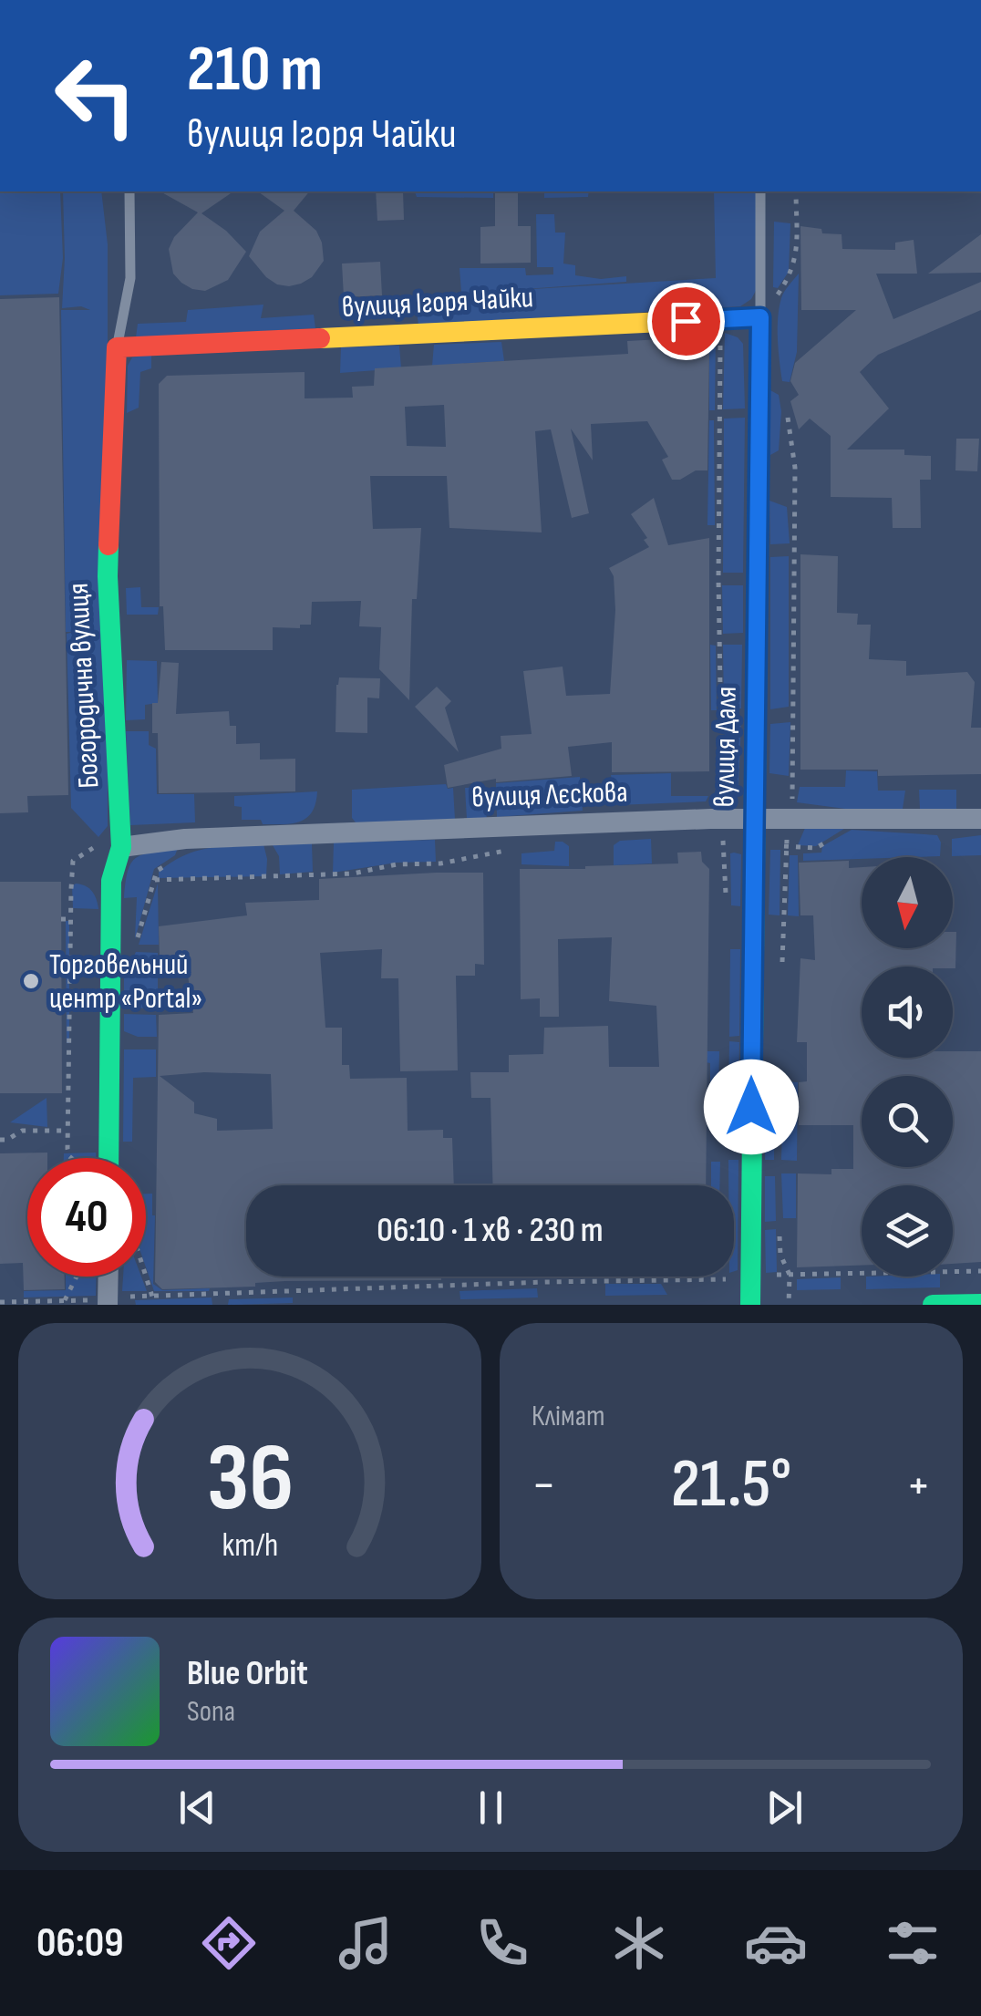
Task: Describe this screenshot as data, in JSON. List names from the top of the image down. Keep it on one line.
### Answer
{"streets":{"street":["вулиця Ігоря Чайки","Богородична вулиця","вулиця Даля","вулиця Лєскова"]},"crossings":[["вулиця Ігоря Чайки","Богородична вулиця"],["вулиця Ігоря Чайки","вулиця Даля"],["Богородична вулиця","вулиця Лєскова"],["вулиця Даля","вулиця Лєскова"]],"places":["Торговельний центр «Portal»"],"north":"bottom","page":{"turn":["210 m","вулиця Ігоря Чайки"],"limit":"40","trip":"06:10 · 1 хв · 230 m","tile":"Клімат","heat":["−","21.5°","+"],"song":["Blue Orbit","Sona"],"tabs":"06:09","gauge":["36","km/h"]}}
